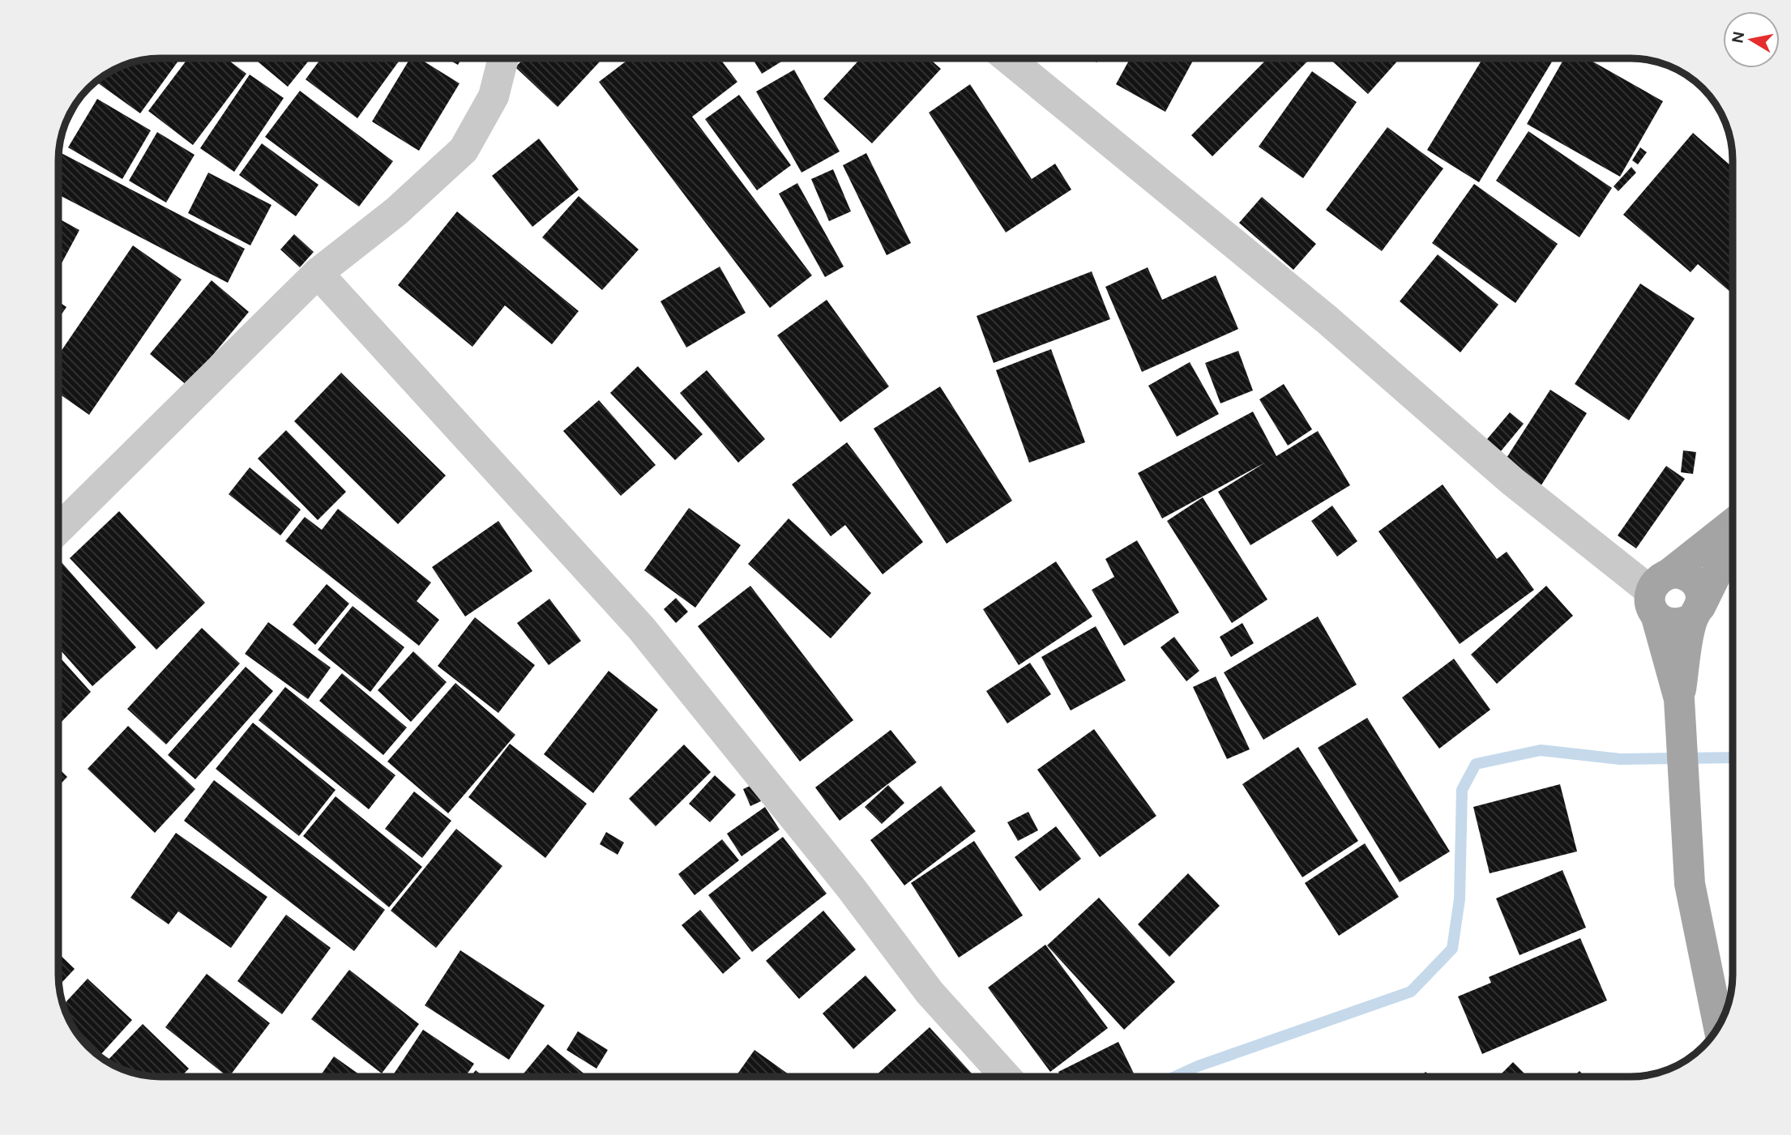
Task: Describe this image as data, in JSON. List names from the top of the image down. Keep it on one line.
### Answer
{"north":"left"}
